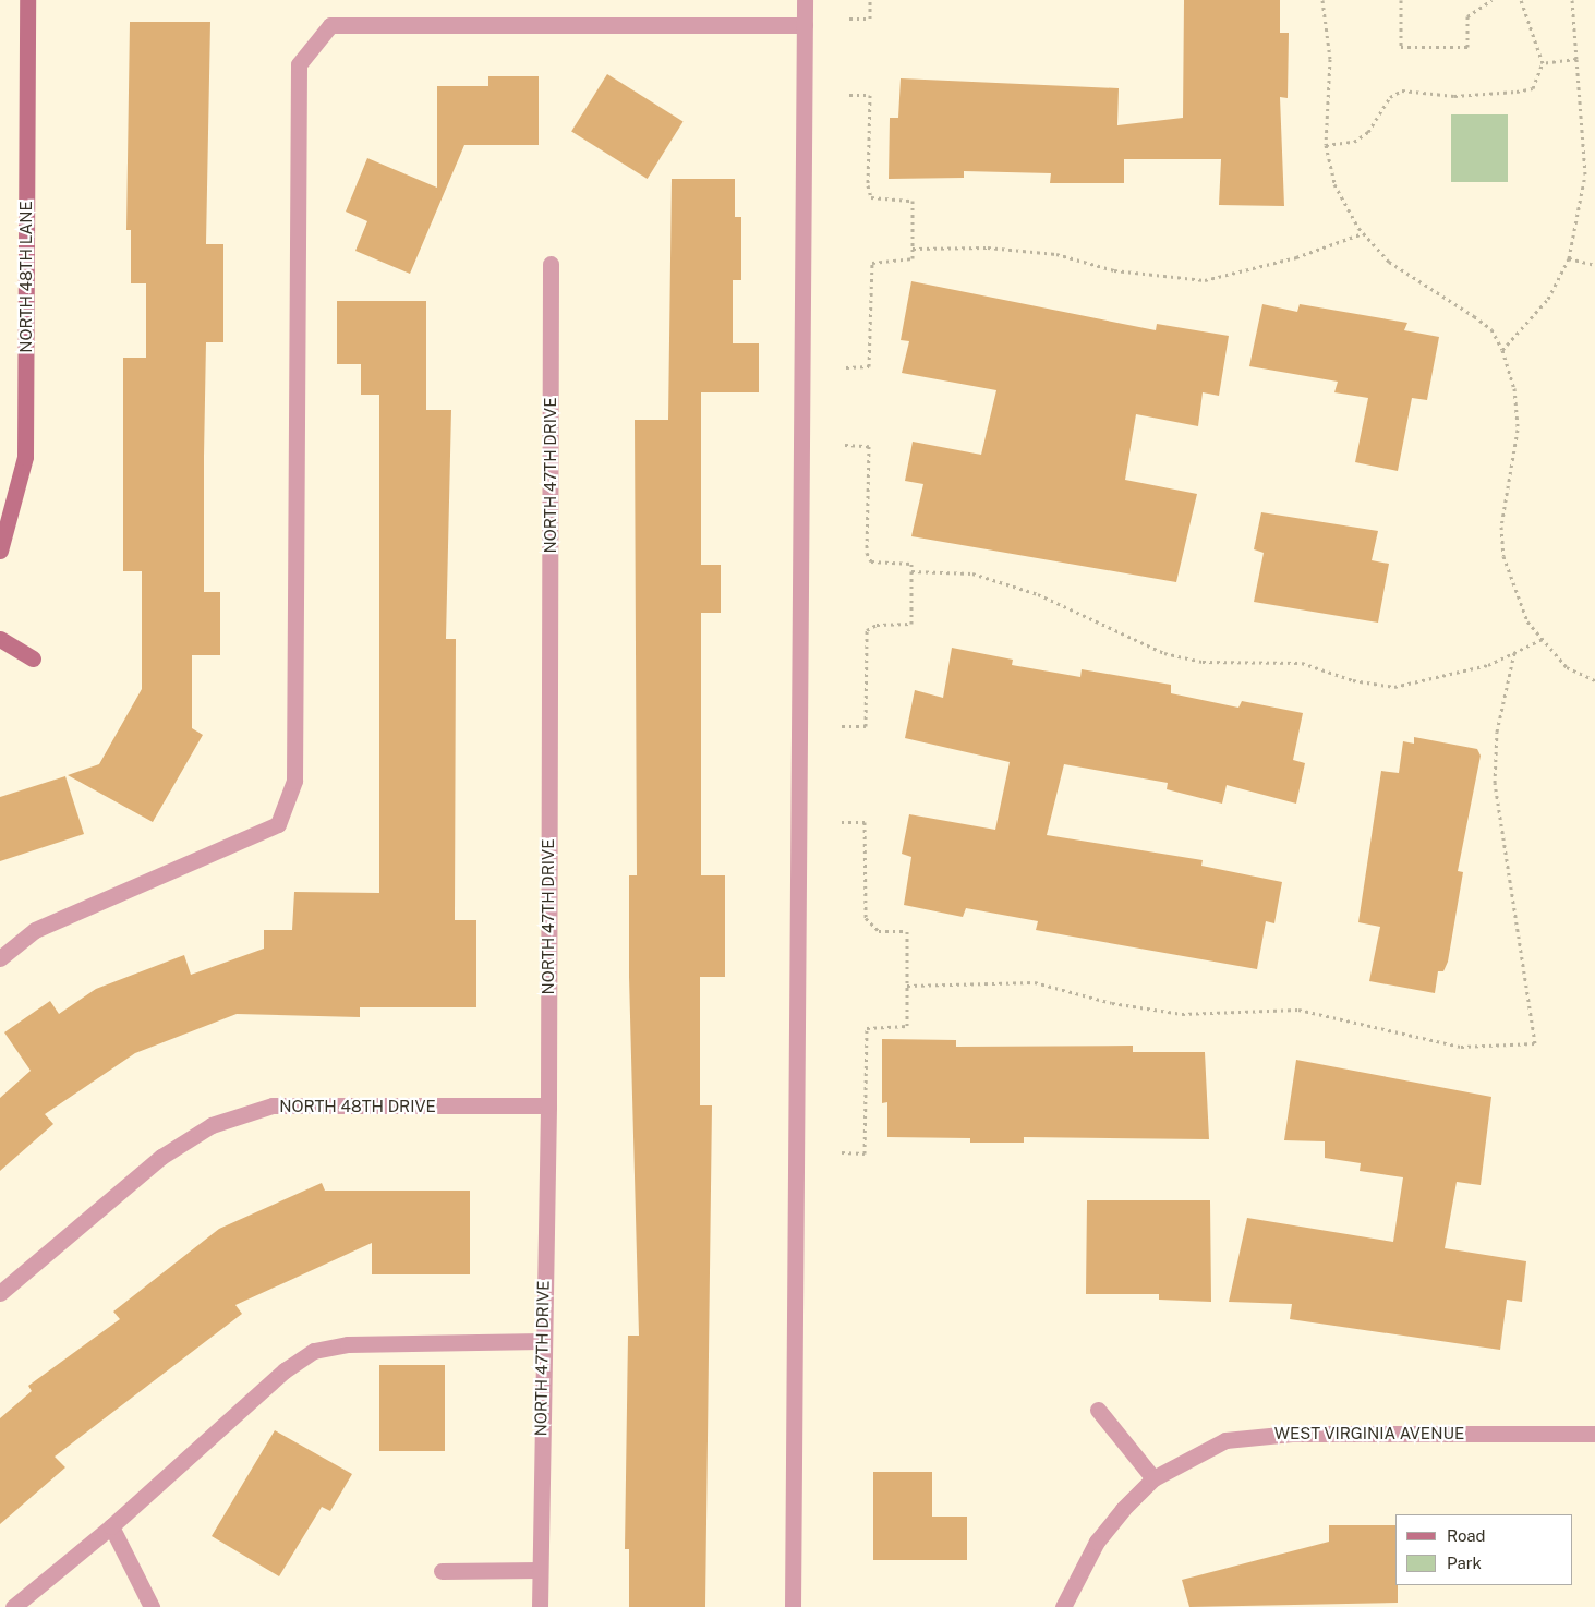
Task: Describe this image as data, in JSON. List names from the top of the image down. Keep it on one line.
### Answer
{"streets":{"street":["NORTH 48TH LANE","NORTH 47TH DRIVE","NORTH 48TH DRIVE","WEST VIRGINIA AVENUE"]},"crossings":[["NORTH 47TH DRIVE","NORTH 48TH DRIVE"]],"legend":["Road","Park"]}
